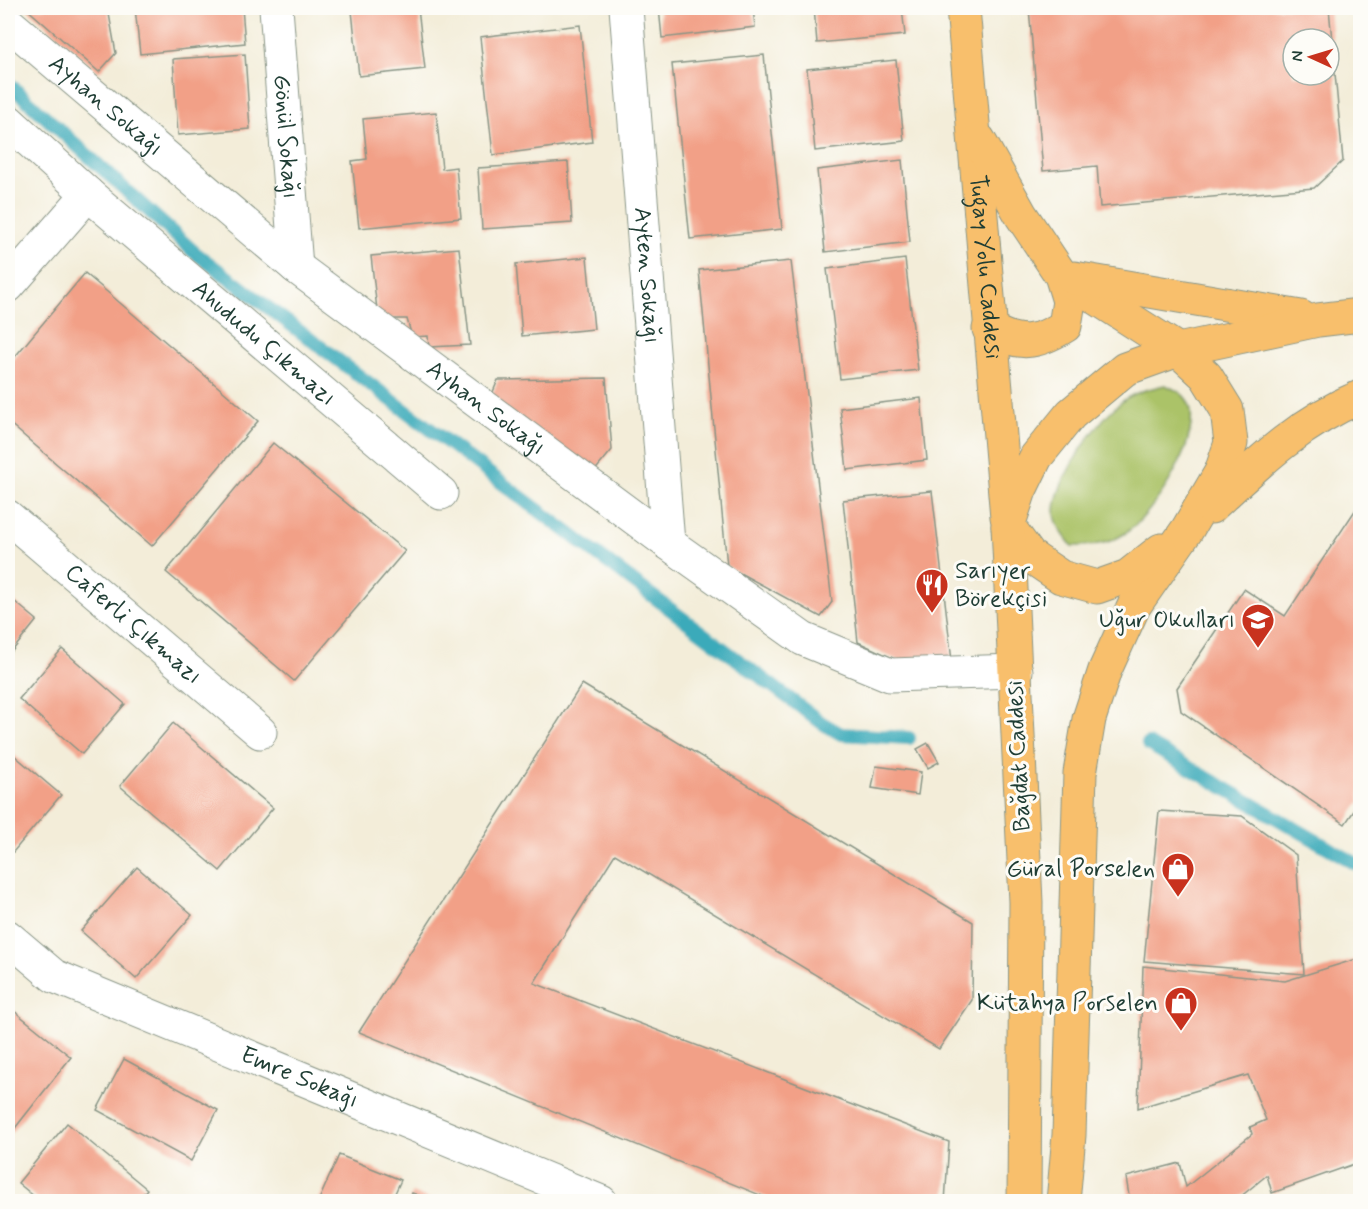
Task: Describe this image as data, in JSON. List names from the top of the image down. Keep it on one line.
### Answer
{"streets":{"main road":["Tugay Yolu Caddesi","Bağdat Caddesi"],"street":["Ayhan Sokağı","Gönül Sokağı","Ayten Sokağı","Ahududu Çıkmazı","Caferli Çıkmazı","Emre Sokağı"]},"crossings":[["Ayhan Sokağı","Gönül Sokağı"],["Ayhan Sokağı","Ayten Sokağı"],["Ayhan Sokağı","Bağdat Caddesi"],["Tugay Yolu Caddesi","Bağdat Caddesi"]],"places":{"restaurant":["Sarıyer Börekçisi"],"school or university":["Uğur Okulları"],"shop":["Güral Porselen","Kütahya Porselen"]},"north":"left"}
